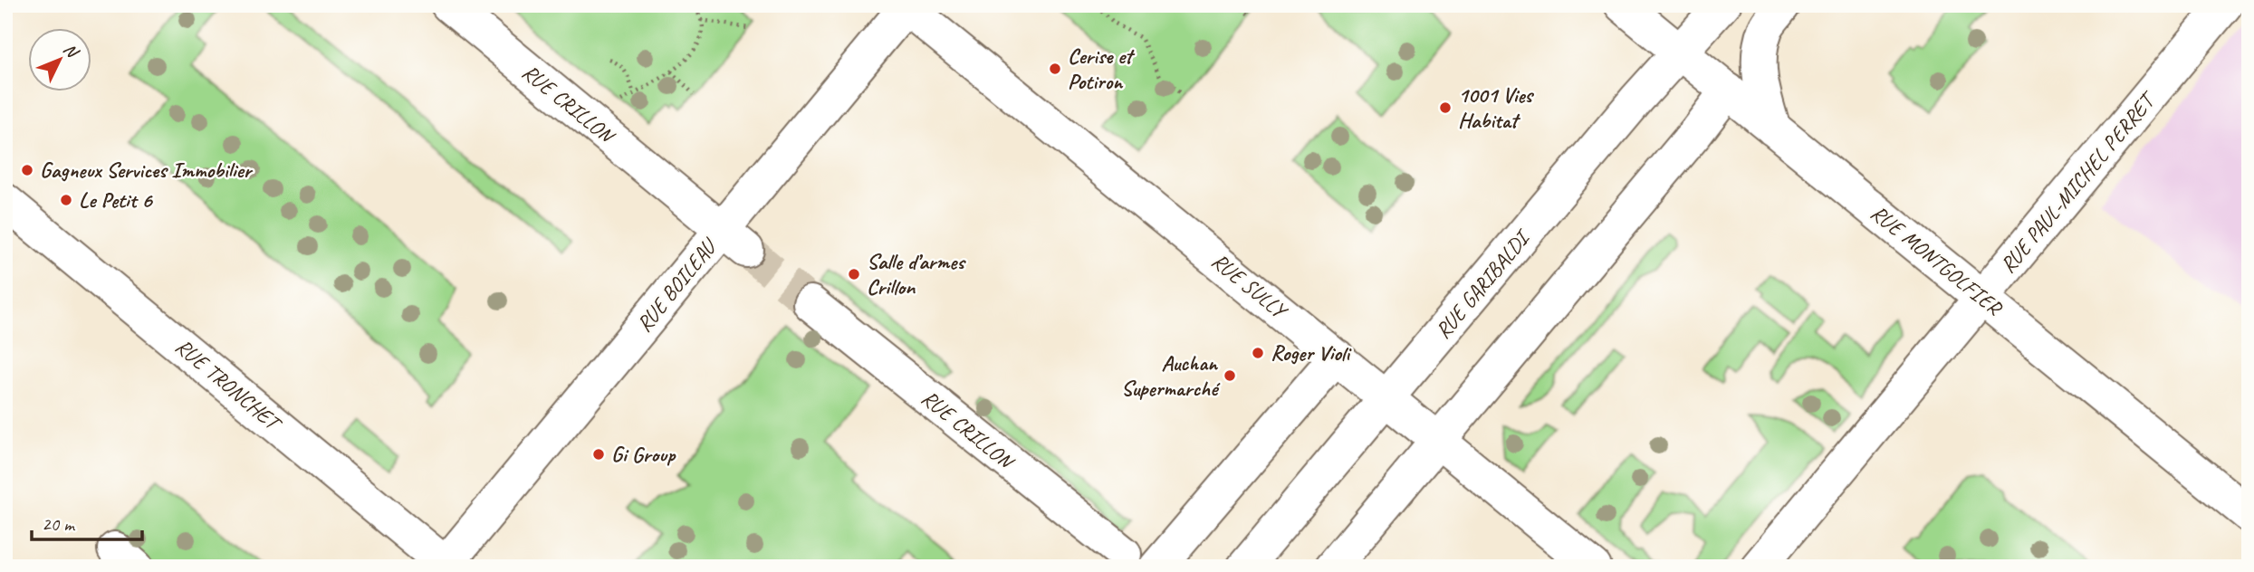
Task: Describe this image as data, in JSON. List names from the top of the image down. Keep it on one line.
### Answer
{"streets":{"street":["RUE CRILLON","RUE PAUL-MICHEL PERRET","RUE MONTGOLFIER","RUE SULLY","RUE GARIBALDI","RUE BOILEAU","RUE TRONCHET"]},"crossings":[["RUE CRILLON","RUE BOILEAU"],["RUE PAUL-MICHEL PERRET","RUE MONTGOLFIER"],["RUE MONTGOLFIER","RUE GARIBALDI"],["RUE SULLY","RUE GARIBALDI"],["RUE SULLY","RUE BOILEAU"],["RUE BOILEAU","RUE TRONCHET"]],"places":["Cerise et Potiron","1001 Vies Habitat","Gagneux Services Immobilier","Le Petit 6","Salle d’armes Crillon","Roger Violi","Auchan Supermarché","Gi Group"],"scale_bar":"20 m","north":"top right"}
